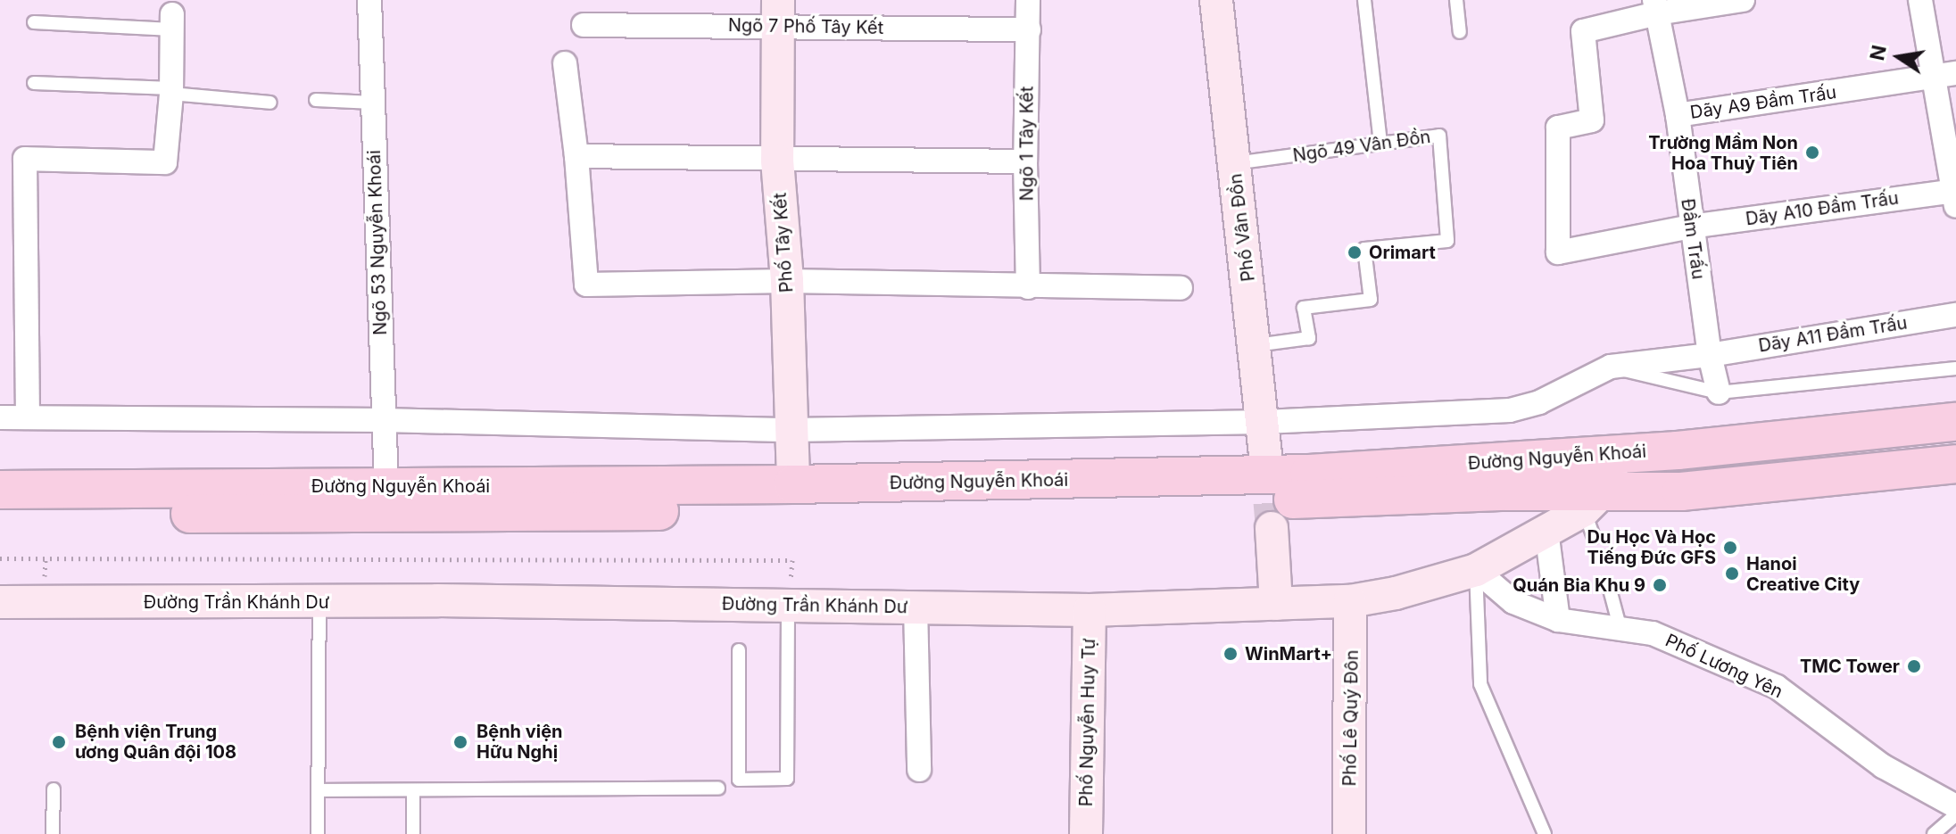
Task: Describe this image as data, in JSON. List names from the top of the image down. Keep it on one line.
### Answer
{"streets":{"main road":["Phố Vân Đồn","Phố Tây Kết","Đường Nguyễn Khoái","Đường Trần Khánh Dư","Phố Lê Quý Đôn","Phố Nguyễn Huy Tự"],"street":["Ngõ 7 Phố Tây Kết","Dãy A9 Đầm Trấu","Ngõ 1 Tây Kết","Dãy A10 Đầm Trấu","Đầm Trấu","Ngõ 53 Nguyễn Khoái","Dãy A11 Đầm Trấu","Phố Lương Yên"],"lane":["Ngõ 49 Vân Đồn"]},"crossings":[["Ngõ 7 Phố Tây Kết","Ngõ 1 Tây Kết"],["Ngõ 7 Phố Tây Kết","Phố Tây Kết"],["Dãy A9 Đầm Trấu","Đầm Trấu"],["Ngõ 49 Vân Đồn","Phố Vân Đồn"],["Dãy A10 Đầm Trấu","Đầm Trấu"],["Đầm Trấu","Dãy A11 Đầm Trấu"],["Ngõ 53 Nguyễn Khoái","Đường Nguyễn Khoái"],["Phố Tây Kết","Đường Nguyễn Khoái"],["Đường Nguyễn Khoái","Đường Trần Khánh Dư"],["Đường Trần Khánh Dư","Phố Lương Yên"],["Đường Trần Khánh Dư","Phố Lê Quý Đôn"],["Đường Trần Khánh Dư","Phố Nguyễn Huy Tự"]],"places":["Trường Mầm Non Hoa Thuỷ Tiên","Orimart","Du Học Và Học Tiếng Đức GFS","Hanoi Creative City","Quán Bia Khu 9","WinMart+","TMC Tower","Bệnh viện Trung ương Quân đội 108","Bệnh viện Hữu Nghị"],"north":"left"}
